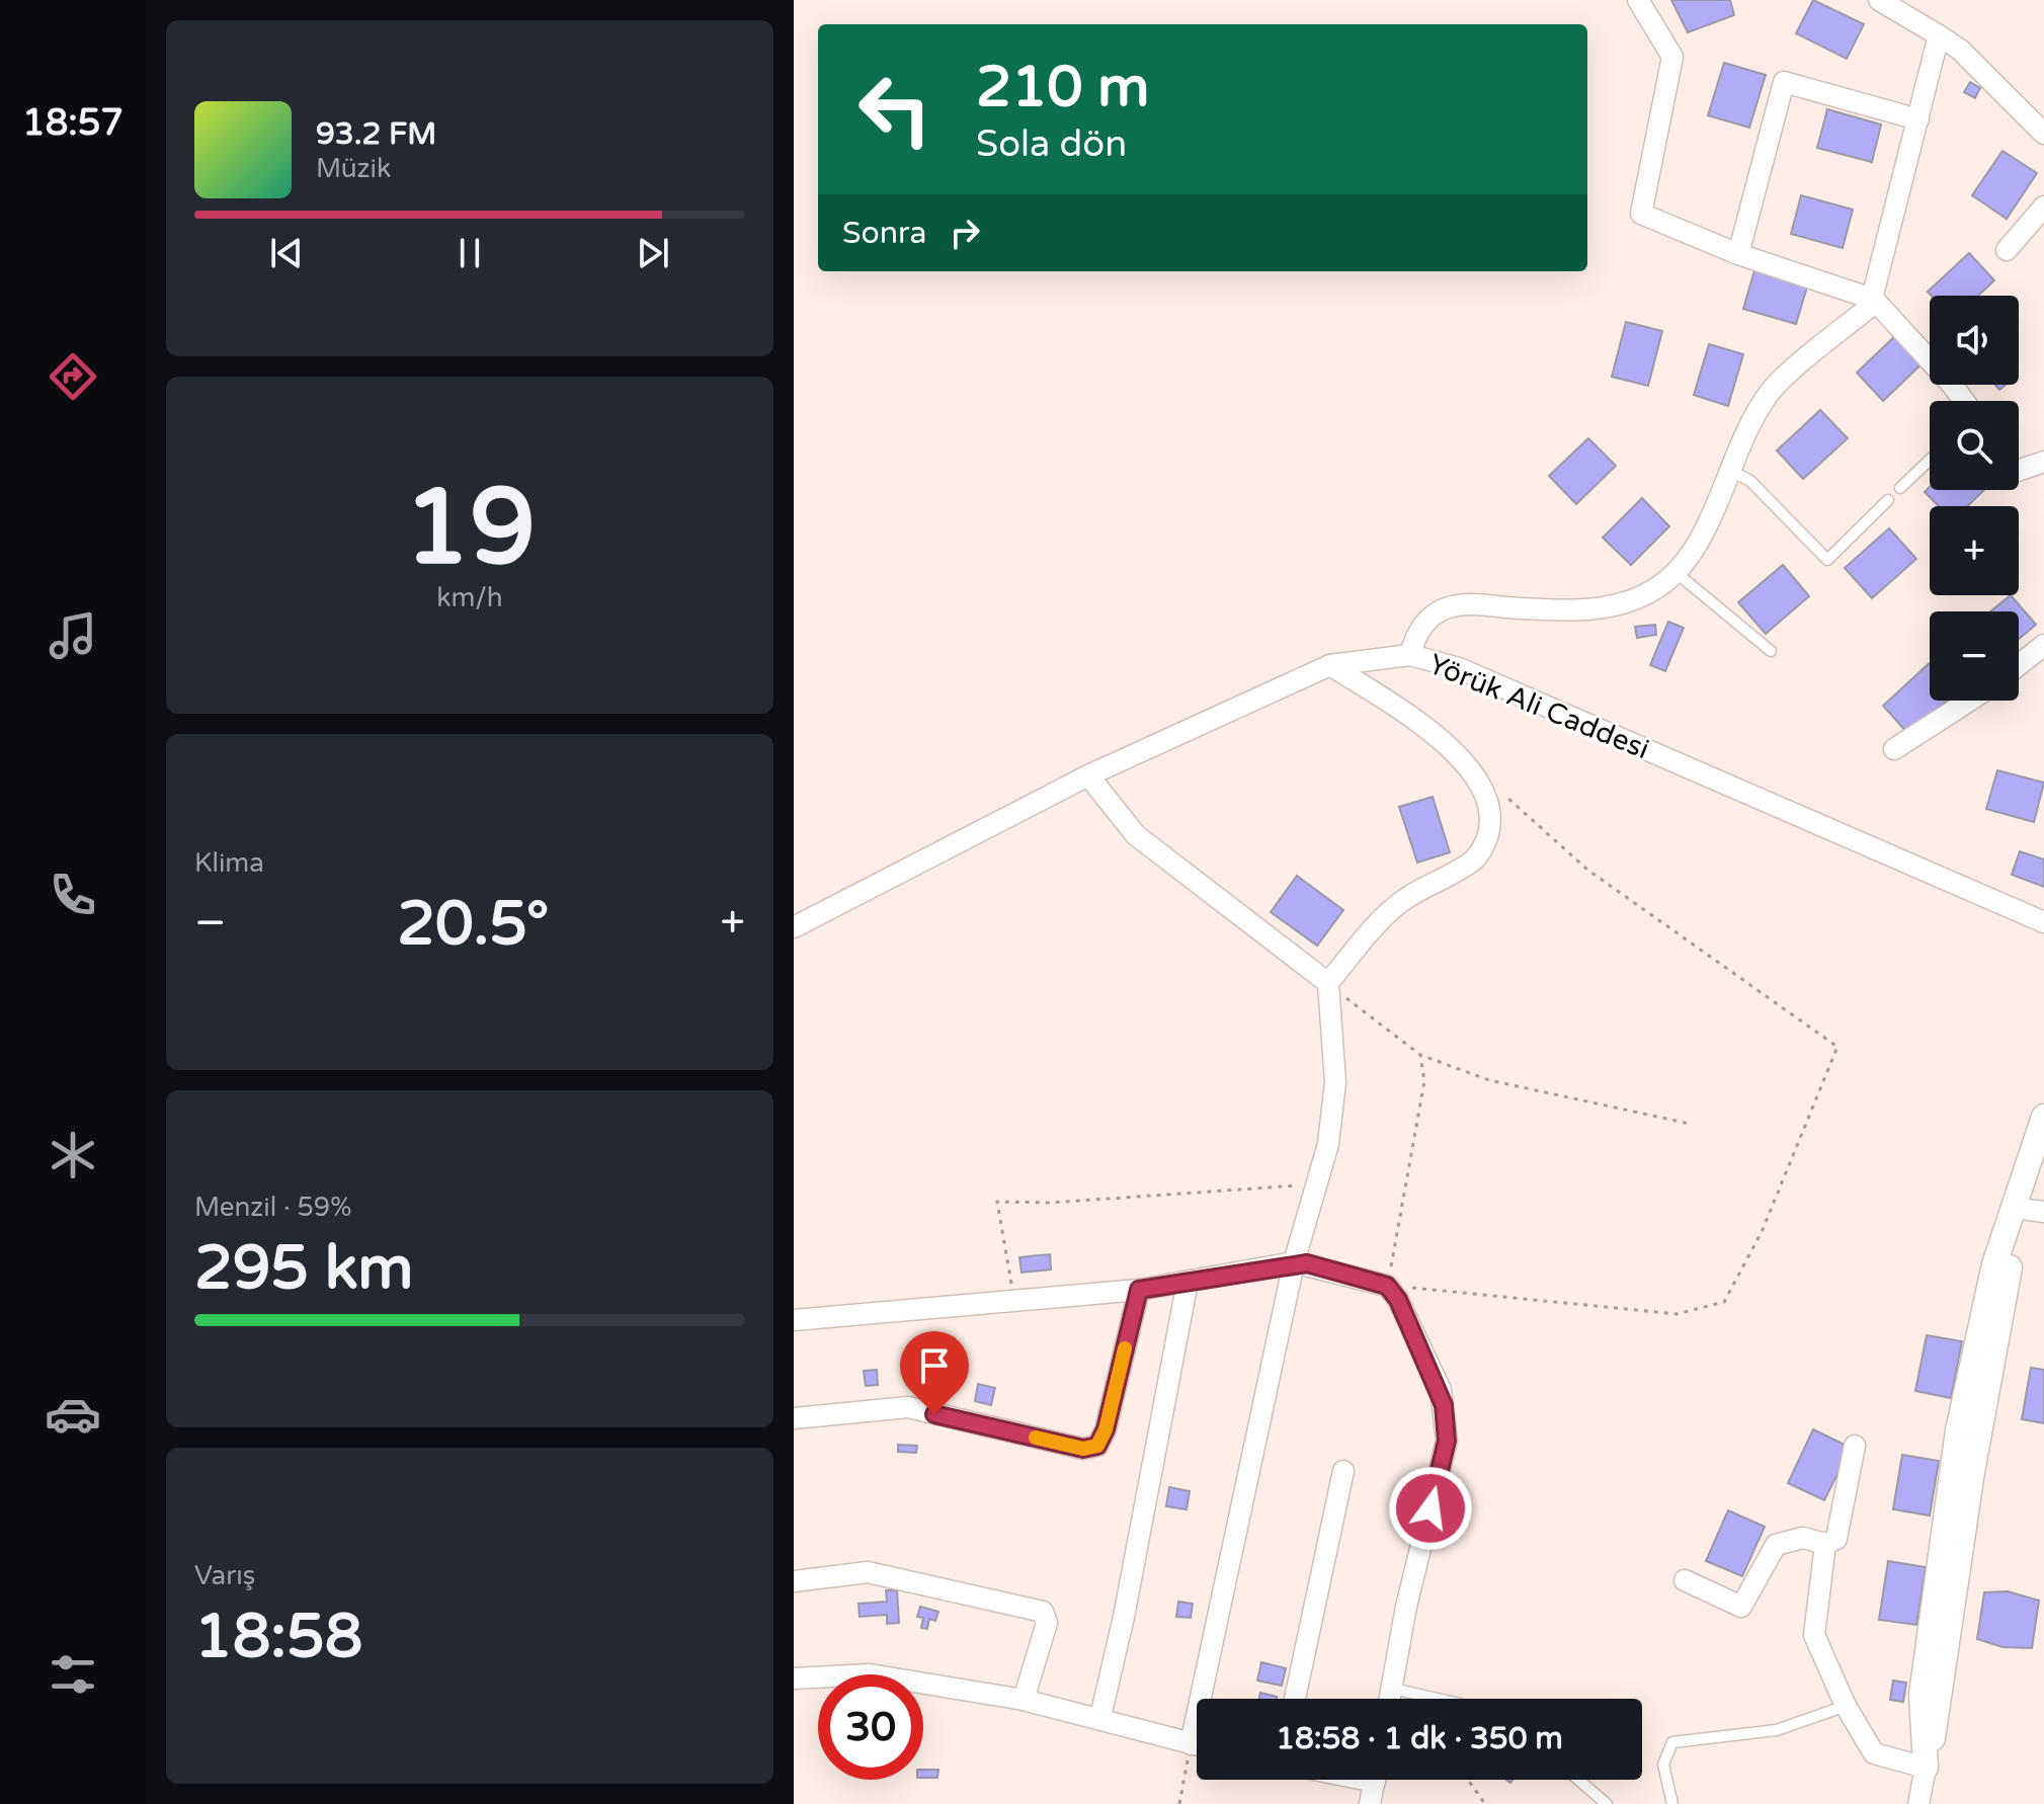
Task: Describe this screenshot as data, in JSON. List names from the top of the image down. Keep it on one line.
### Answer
{"streets":{"street":["Yörük Ali Caddesi"]},"page":{"tabs":"18:57","turn":["210 m","Sola dön"],"song":["93.2 FM","Müzik"],"then":"Sonra","map_buttons":["+","−"],"tile":[["19","km/h"],"Klima",["Menzil · 59%","295 km"],["Varış","18:58"]],"heat":["−","20.5°","+"],"limit":"30","trip":"18:58 · 1 dk · 350 m"}}
